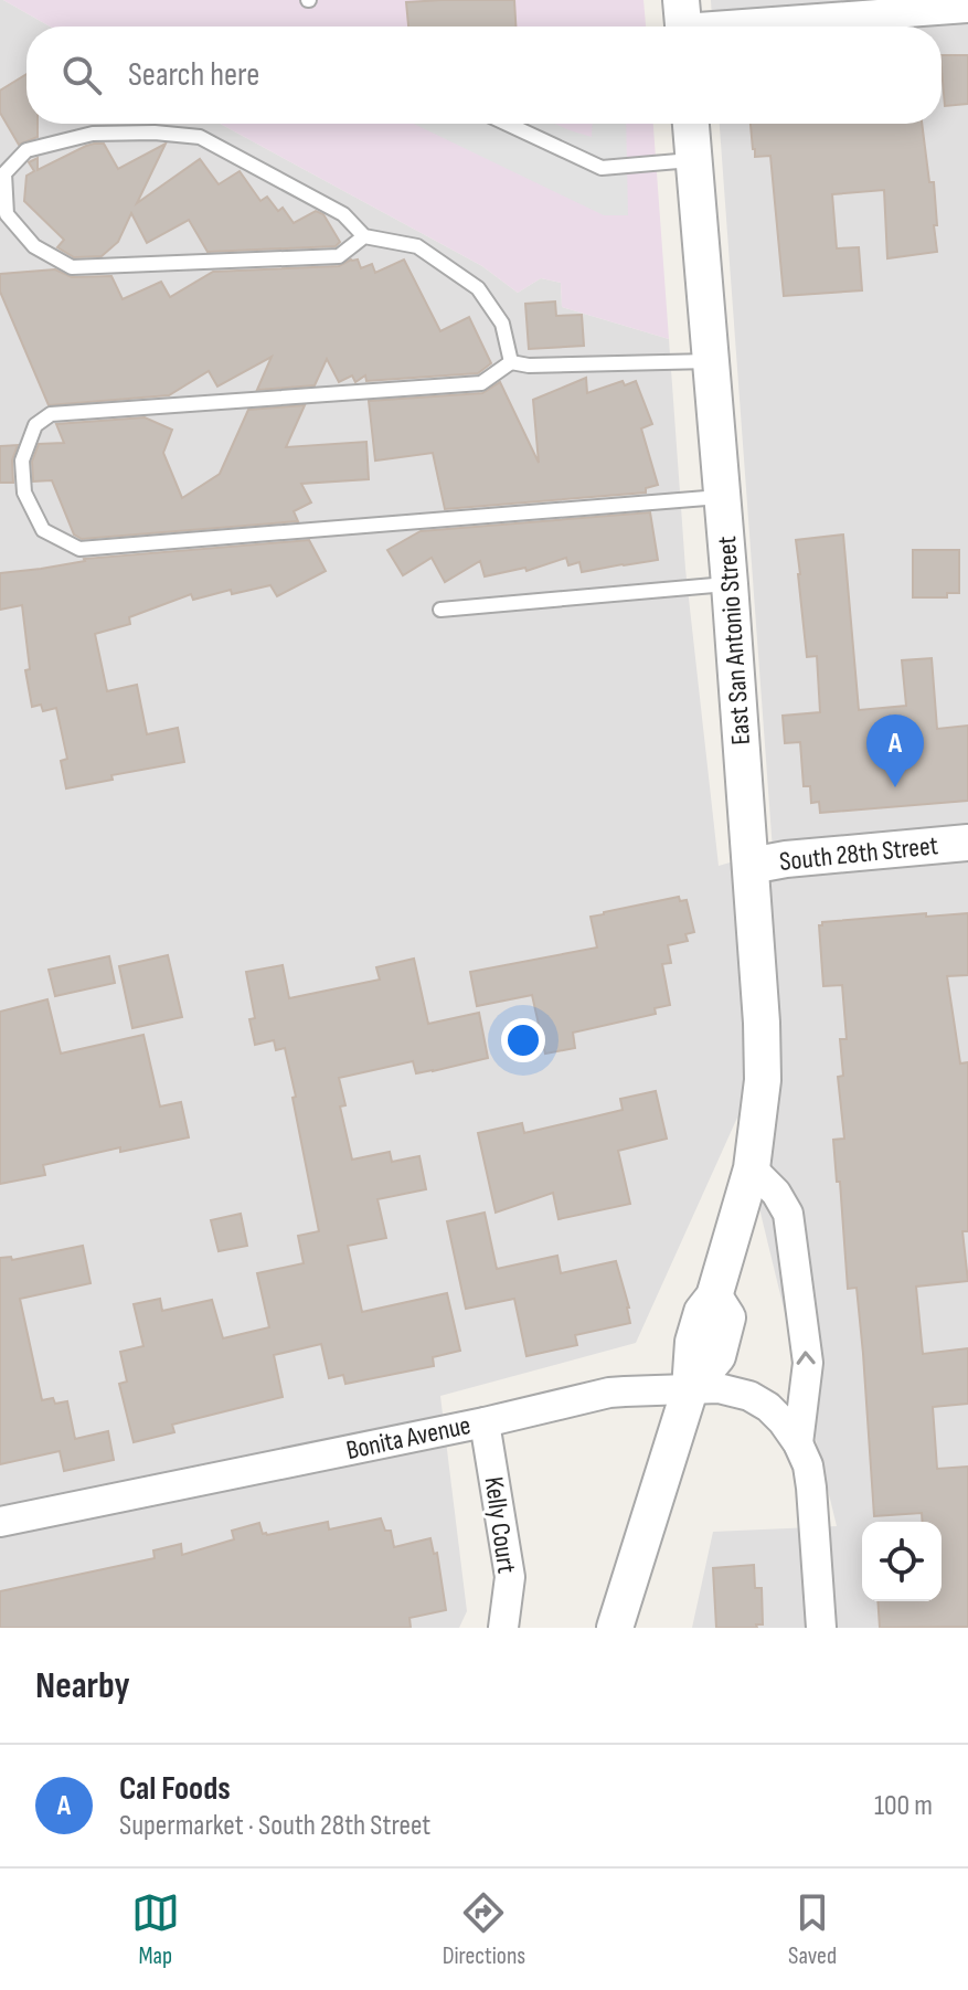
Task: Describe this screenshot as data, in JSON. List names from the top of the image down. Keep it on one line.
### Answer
{"streets":{"street":["East San Antonio Street","South 28th Street","Bonita Avenue","Kelly Court"]},"crossings":[["East San Antonio Street","South 28th Street"],["East San Antonio Street","Bonita Avenue"],["Bonita Avenue","Kelly Court"]],"page":{"search":"Search here","pins":"A","heading":"Nearby","list":[{"mark":"A","name":"Cal Foods","note":"Supermarket · South 28th Street","value":"100 m"}],"nav":["Map","Directions","Saved"]}}
